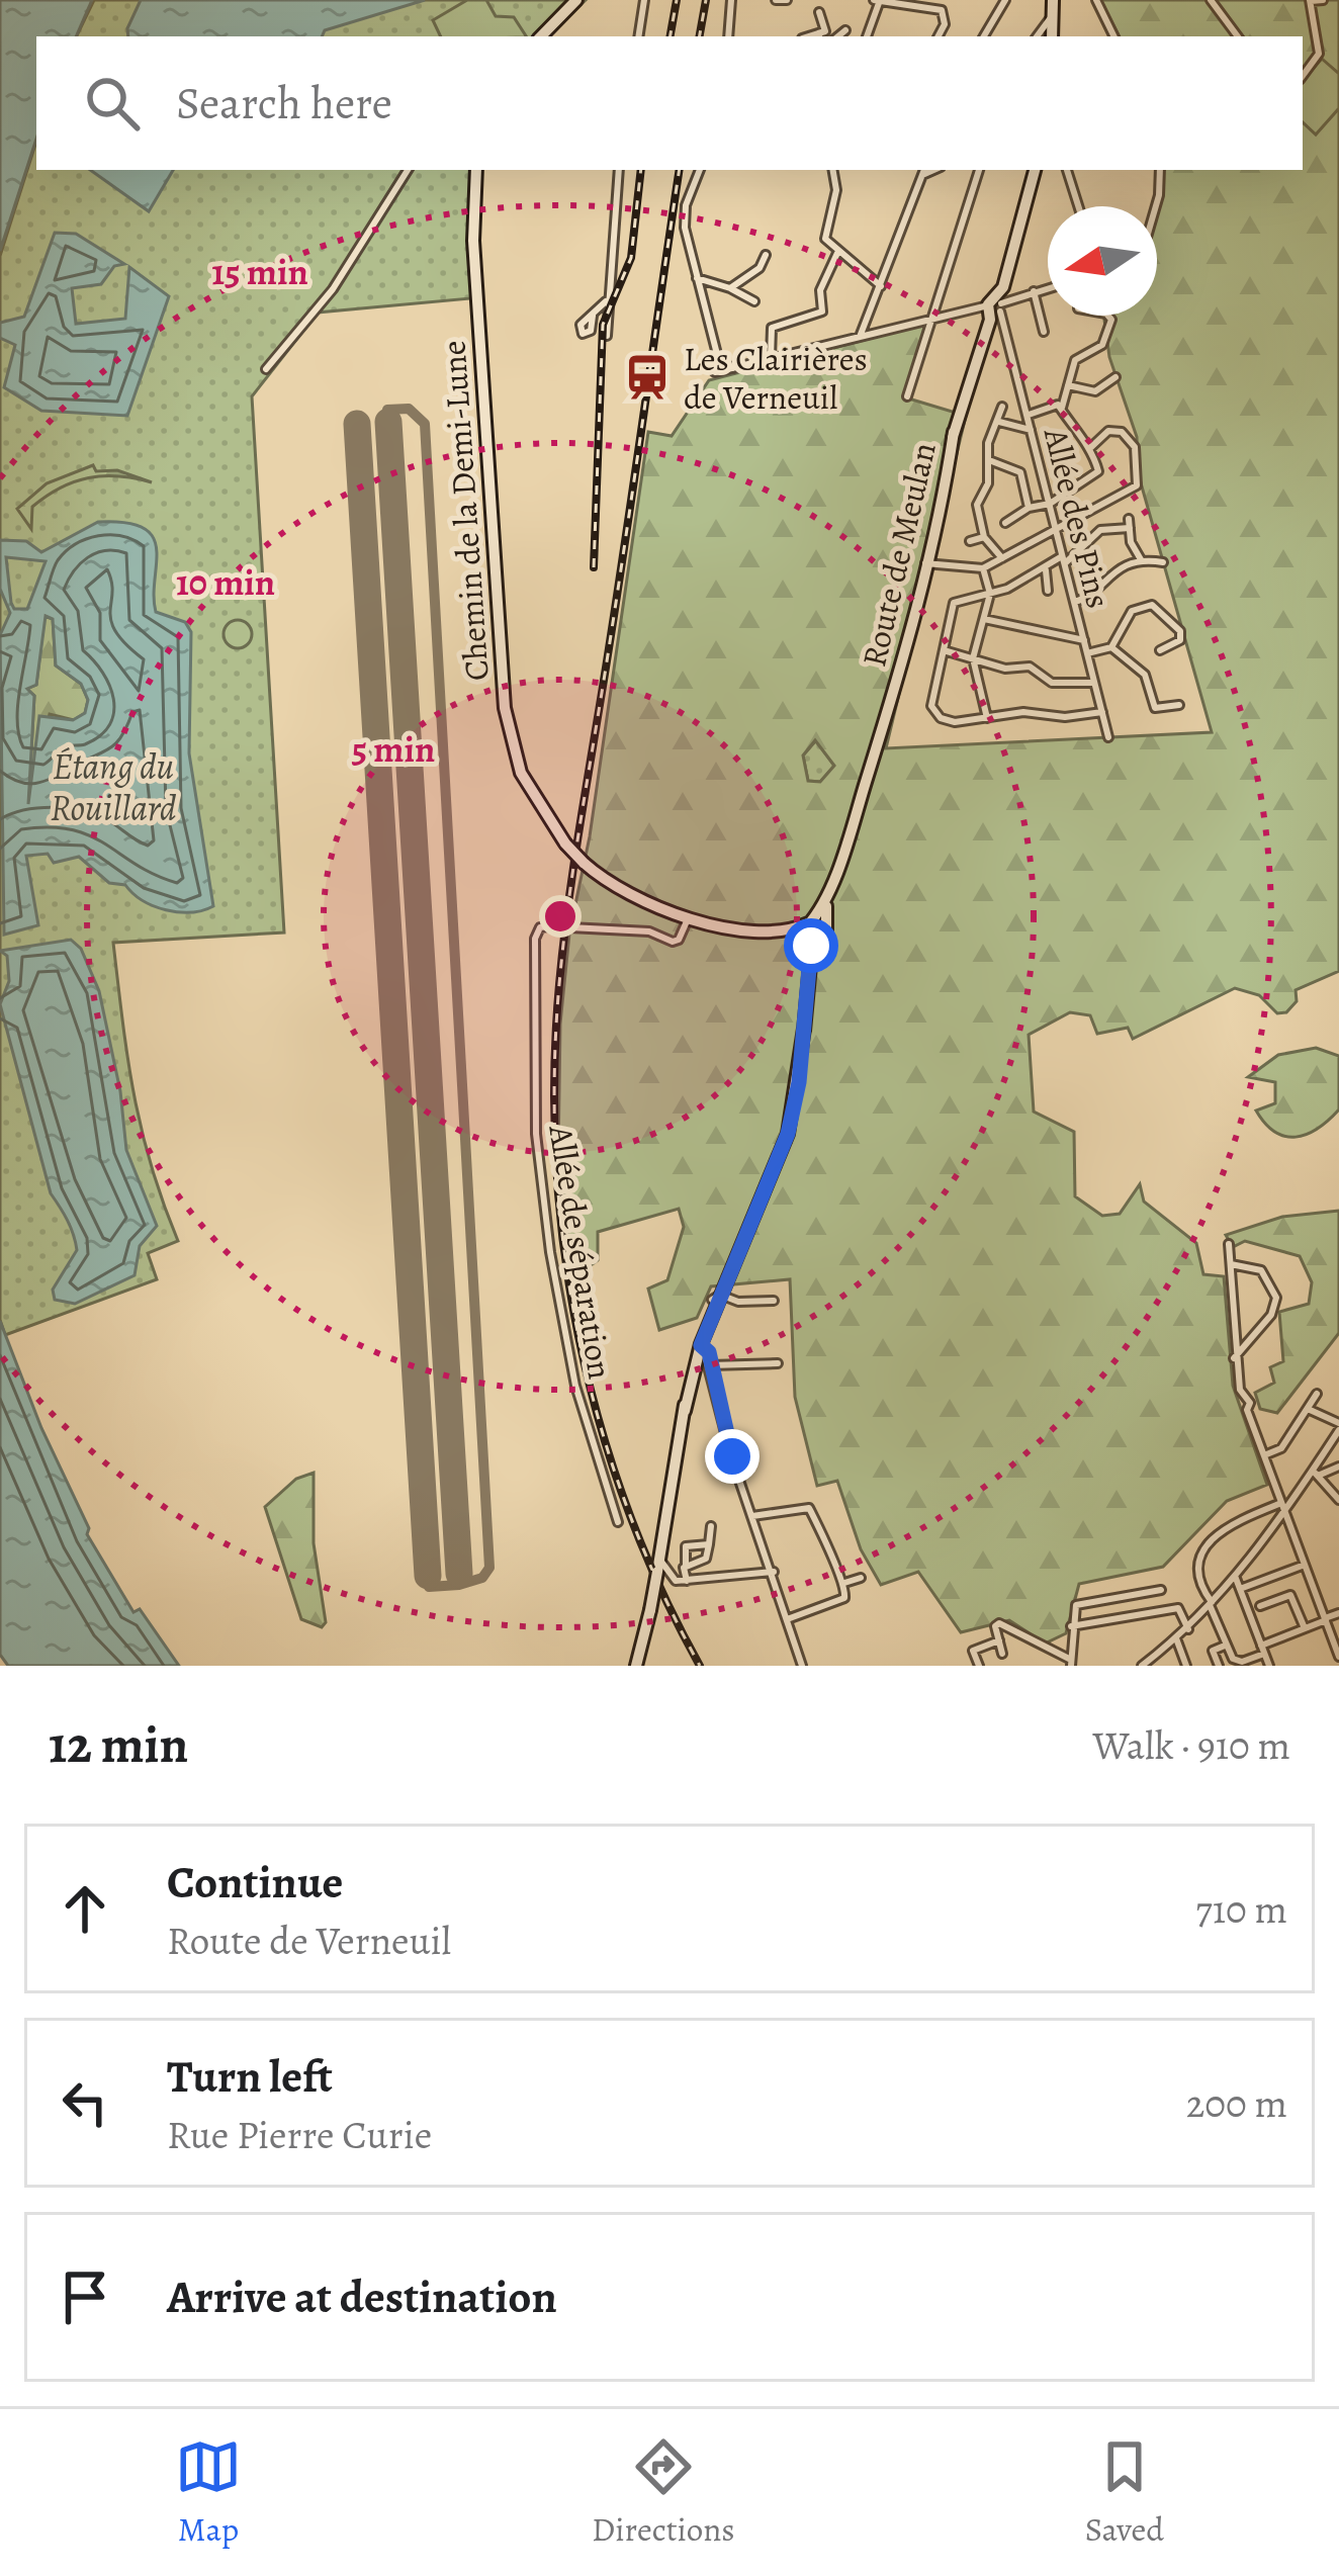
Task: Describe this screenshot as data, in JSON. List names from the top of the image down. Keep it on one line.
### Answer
{"streets":{"main road":["Chemin de la Demi-Lune","Route de Meulan"],"street":["Allée des Pins","Allée de séparation"]},"crossings":[["Chemin de la Demi-Lune","Allée de séparation"],["Allée des Pins","Route de Meulan"]],"water":["Étang du Rouillard"],"places":{"station":["Les Clairières de Verneuil"]},"north":"left","page":{"search":"Search here","heading":["12 min","Walk · 910 m"],"list":[["Continue","Route de Verneuil","710 m"],["Turn left","Rue Pierre Curie","200 m"],"Arrive at destination"],"nav":["Map","Directions","Saved"]},"rings":["15 min","10 min","5 min"]}
